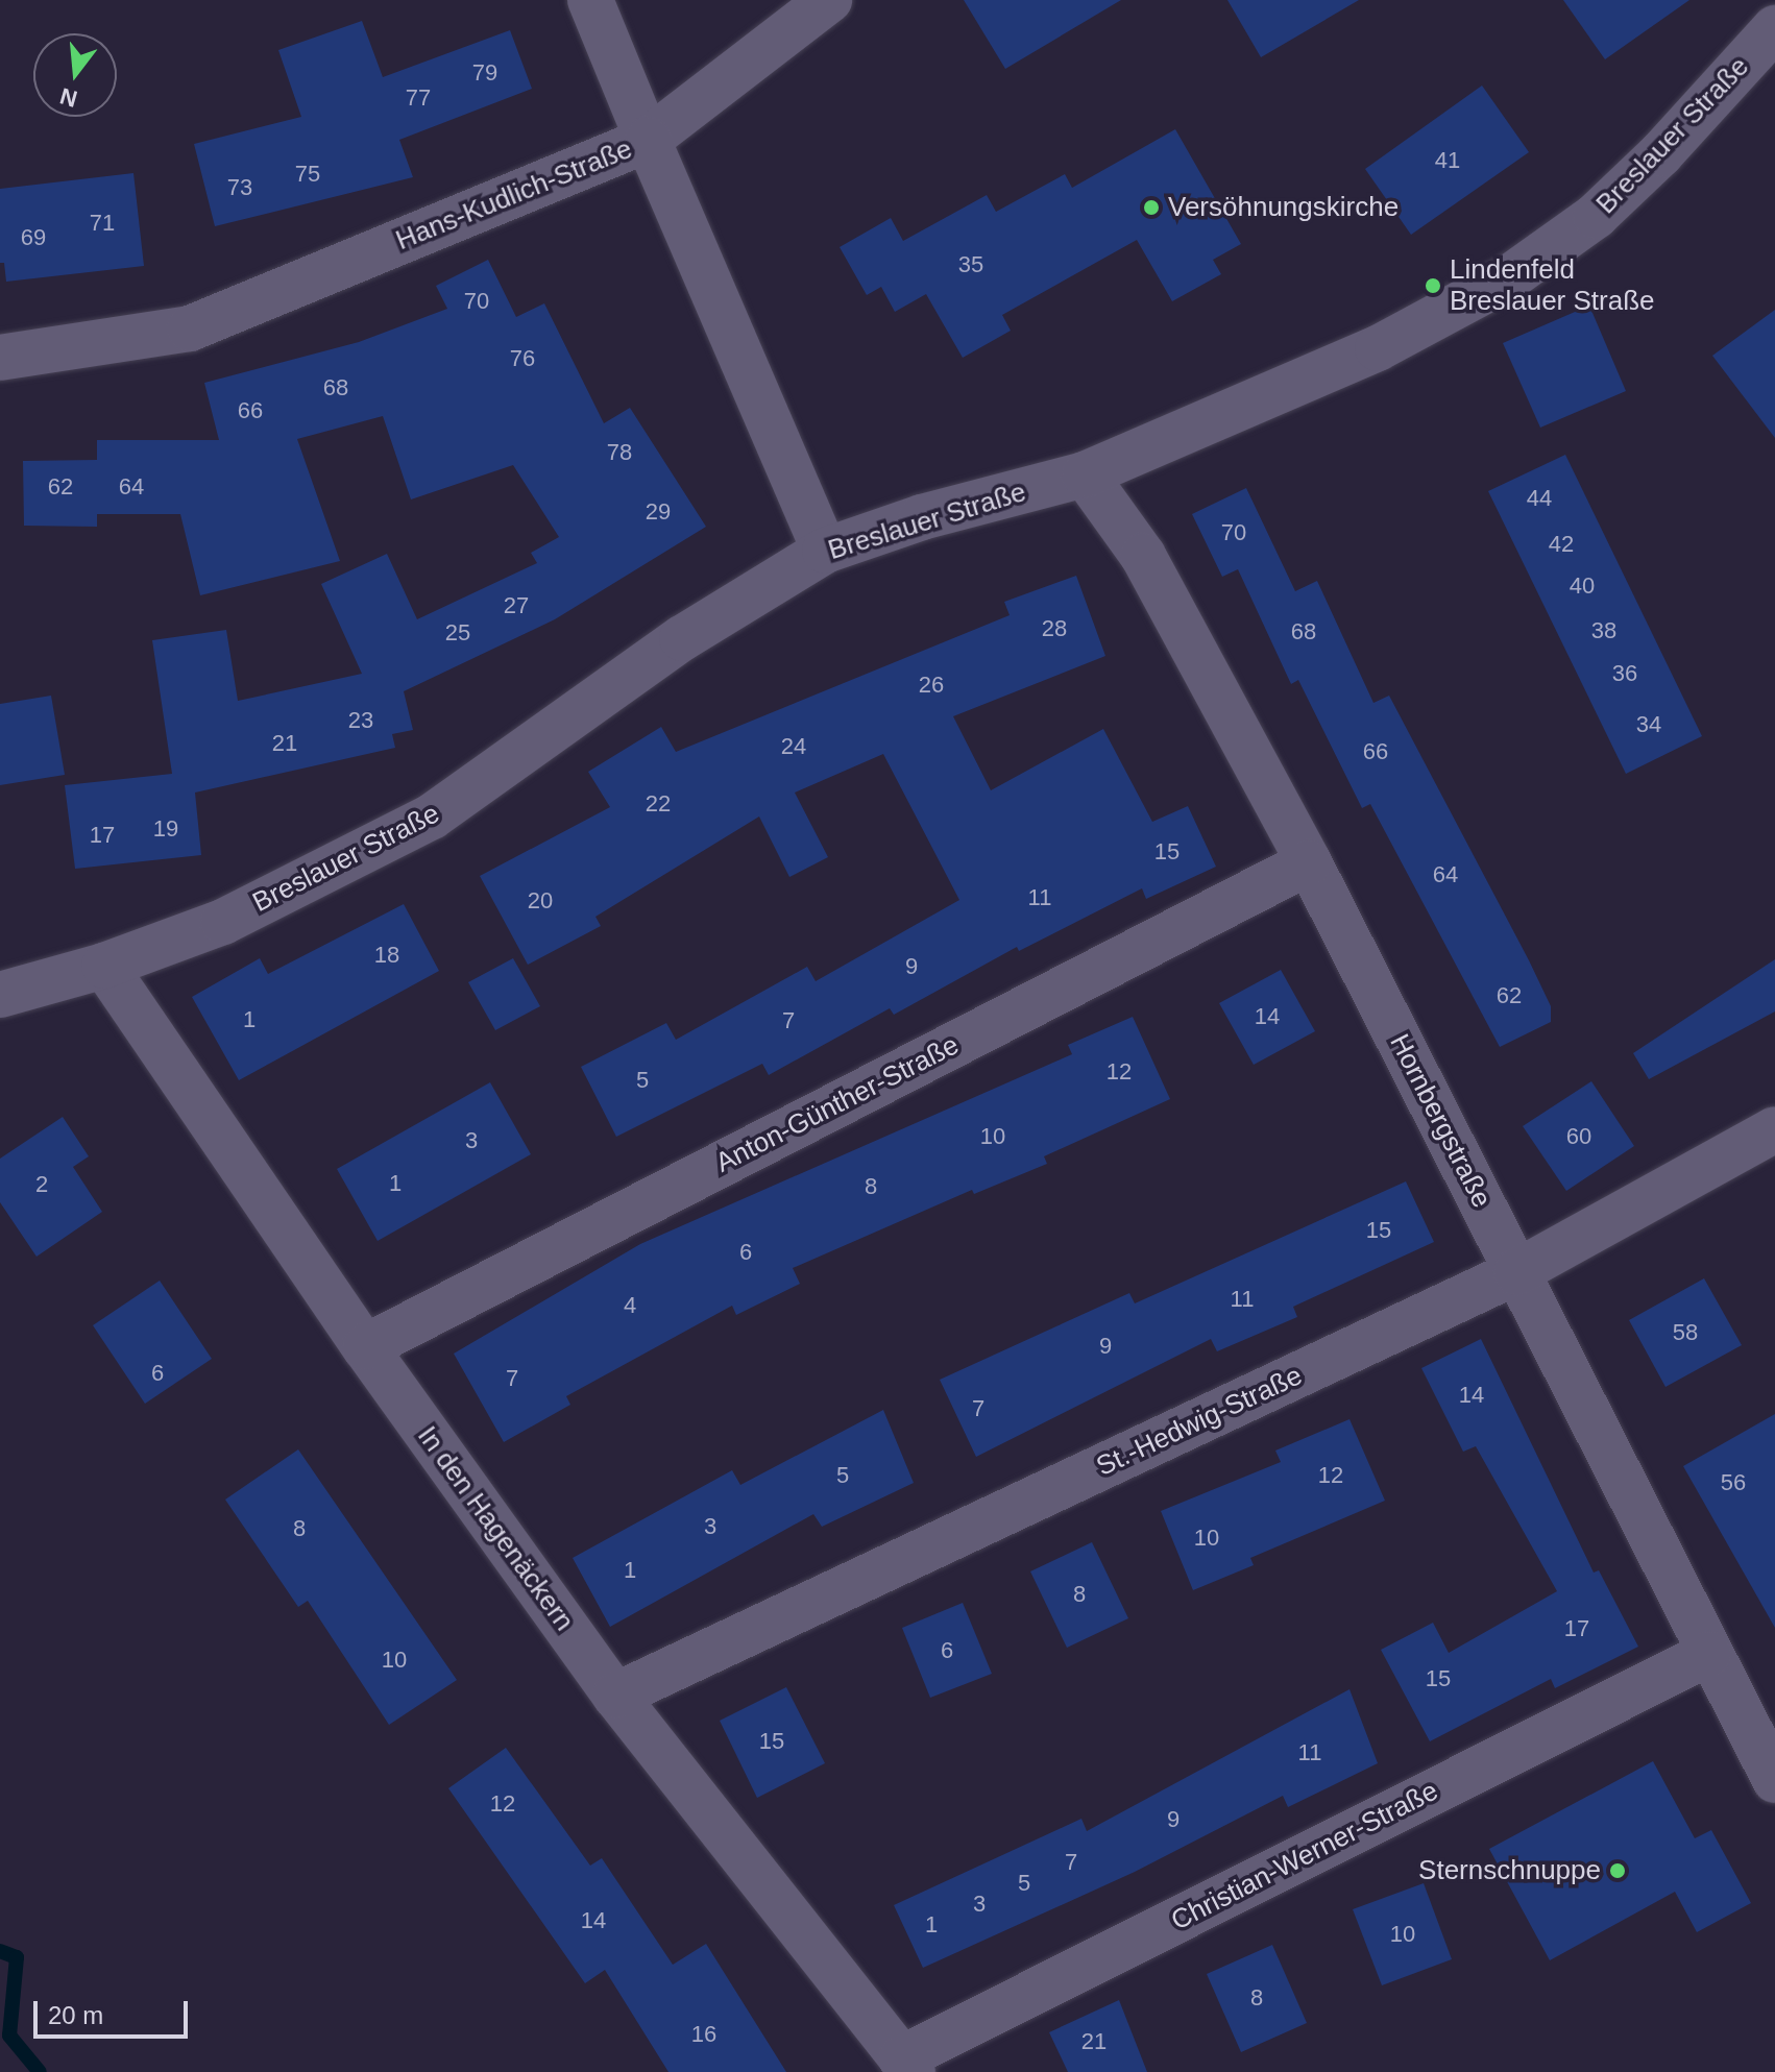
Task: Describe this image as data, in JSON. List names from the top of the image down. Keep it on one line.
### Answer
{"streets":{"street":["Breslauer Straße","Hans-Kudlich-Straße","Anton-Günther-Straße","Hornbergstraße","St.-Hedwig-Straße","In den Hagenäckern","Christian-Werner-Straße"]},"crossings":[["Breslauer Straße","Hans-Kudlich-Straße"],["Breslauer Straße","Hornbergstraße"],["Breslauer Straße","In den Hagenäckern"],["Anton-Günther-Straße","Hornbergstraße"],["Anton-Günther-Straße","In den Hagenäckern"],["Hornbergstraße","St.-Hedwig-Straße"],["Hornbergstraße","Christian-Werner-Straße"],["St.-Hedwig-Straße","In den Hagenäckern"],["In den Hagenäckern","Christian-Werner-Straße"]],"places":["Versöhnungskirche","Lindenfeld Breslauer Straße","Sternschnuppe"],"house_numbers":["79","77","41","75","73","71","69","35","70","76","68","66","78","62","64","44","29","70","42","40","27","28","38","68","25","36","26","23","34","21","24","66","22","19","17","15","64","11","20","18","9","62","14","1","7","12","5","10","60","3","1","2","8","15","6","11","4","58","9","6","7","14","7","5","12","56","3","8","10","1","8","17","6","10","15","15","11","12","9","7","5","3","14","1","10","8","16","21"],"scale_bar":"20 m","north":"bottom"}
